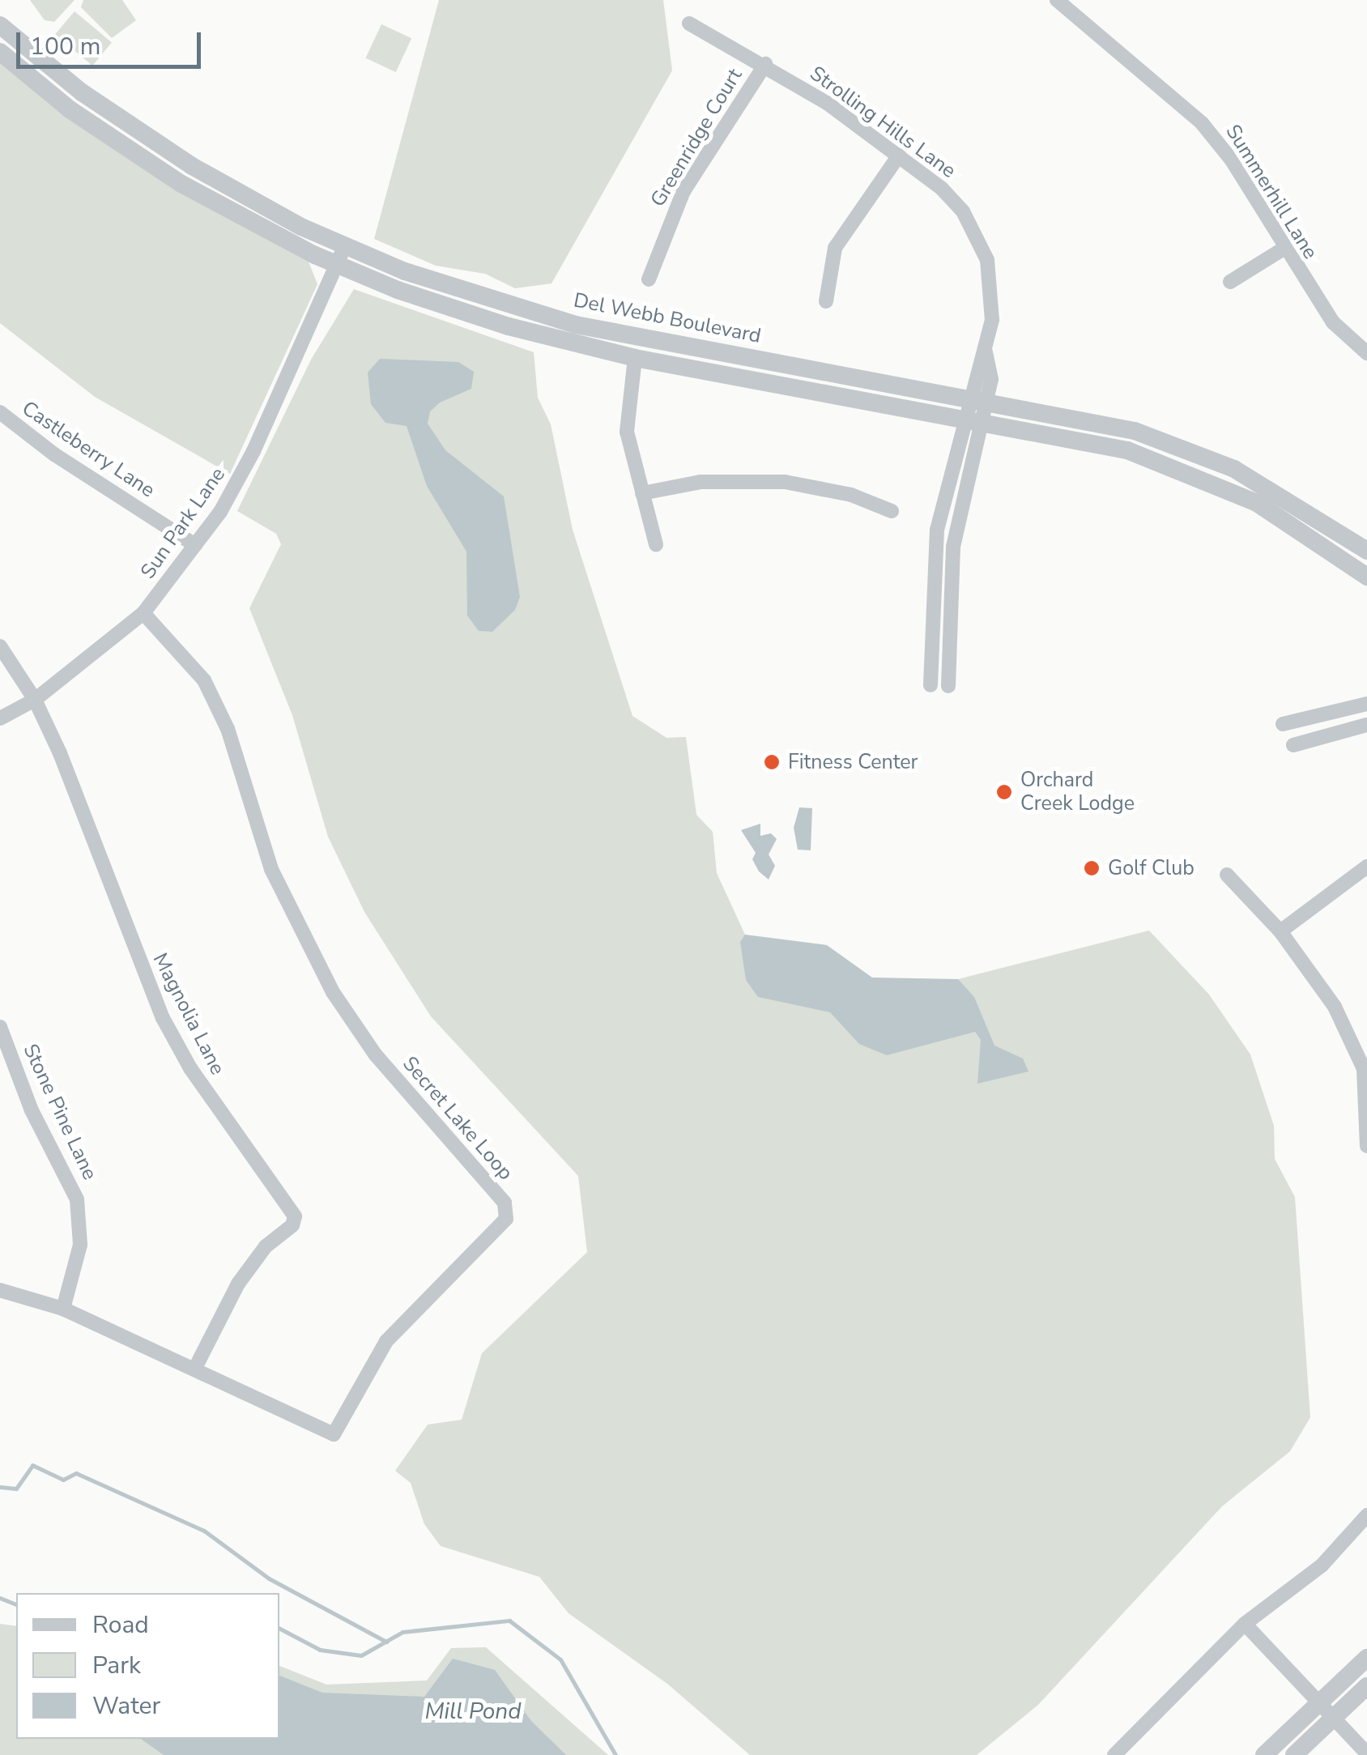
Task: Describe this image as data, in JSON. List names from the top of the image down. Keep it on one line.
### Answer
{"streets":{"street":["Strolling Hills Lane","Greenridge Court","Summerhill Lane","Del Webb Boulevard","Castleberry Lane","Sun Park Lane","Magnolia Lane","Stone Pine Lane","Secret Lake Loop"]},"crossings":[["Strolling Hills Lane","Greenridge Court"],["Strolling Hills Lane","Del Webb Boulevard"],["Del Webb Boulevard","Sun Park Lane"],["Castleberry Lane","Sun Park Lane"],["Sun Park Lane","Magnolia Lane"],["Sun Park Lane","Secret Lake Loop"],["Magnolia Lane","Secret Lake Loop"],["Stone Pine Lane","Secret Lake Loop"]],"water":["Mill Pond"],"places":["Fitness Center","Orchard Creek Lodge","Golf Club"],"legend":["Road","Park","Water"],"scale_bar":"100 m"}
